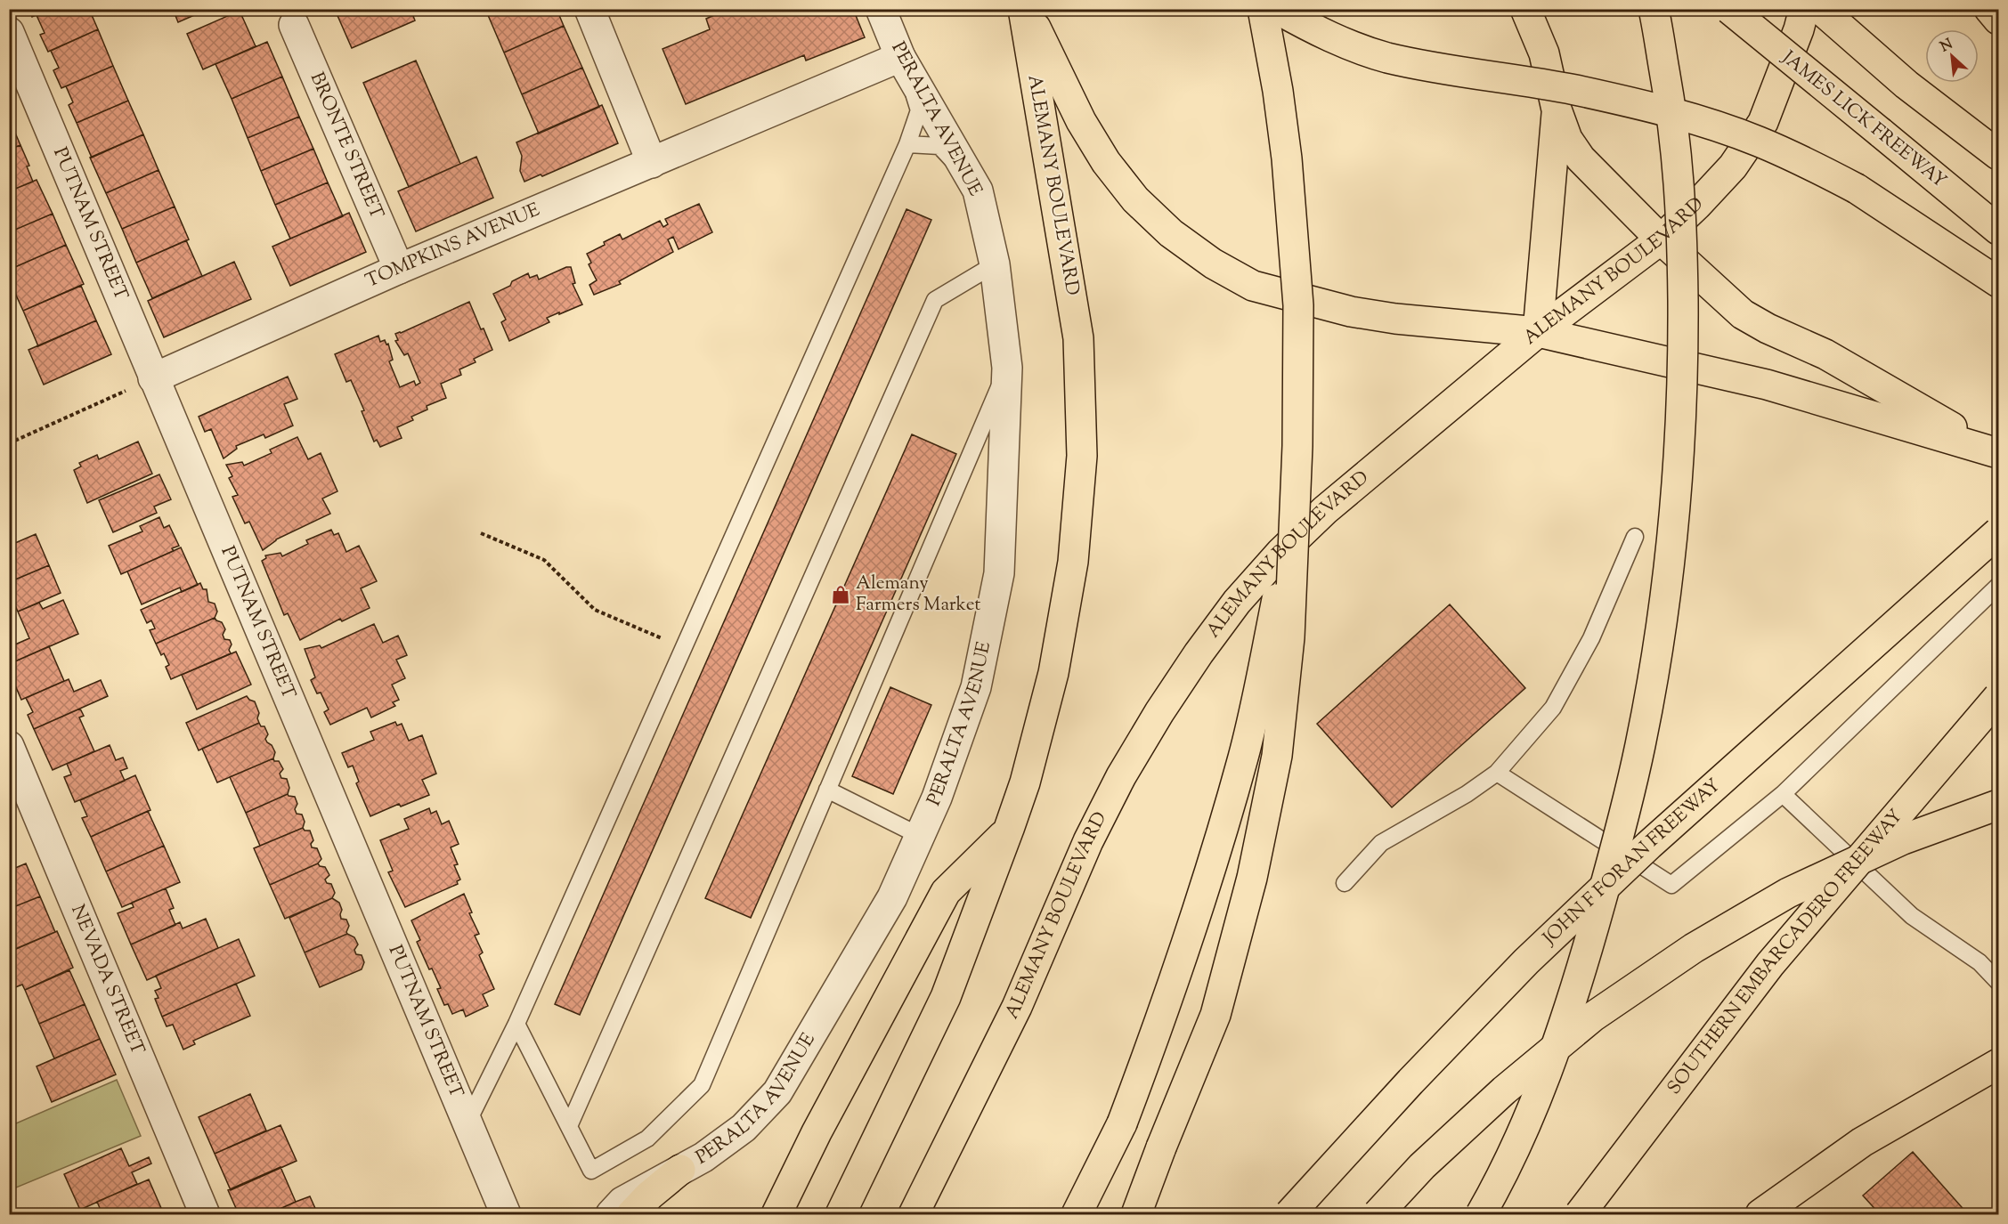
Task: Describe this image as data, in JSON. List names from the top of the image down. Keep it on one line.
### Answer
{"streets":{"main road":["JAMES LICK FREEWAY","ALEMANY BOULEVARD","JOHN F FORAN FREEWAY","SOUTHERN EMBARCADERO FREEWAY"],"street":["PERALTA AVENUE","BRONTE STREET","PUTNAM STREET","TOMPKINS AVENUE","NEVADA STREET"]},"crossings":[["PERALTA AVENUE","TOMPKINS AVENUE"],["BRONTE STREET","TOMPKINS AVENUE"],["PUTNAM STREET","TOMPKINS AVENUE"]],"places":{"shop":["Alemany Farmers Market"]},"north":"top left"}
